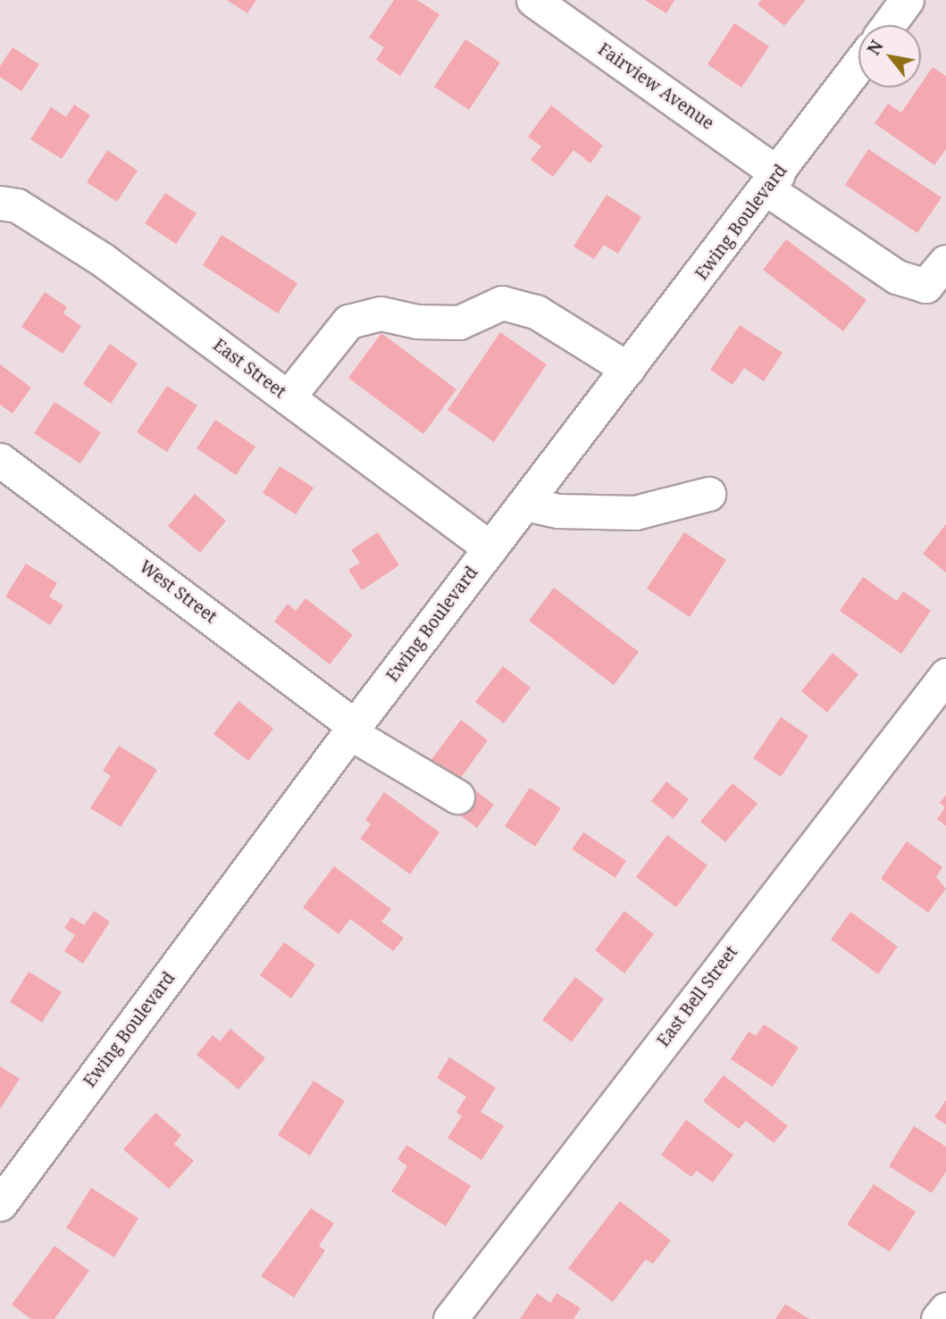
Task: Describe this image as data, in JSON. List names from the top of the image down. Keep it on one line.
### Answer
{"streets":{"street":["Fairview Avenue","Ewing Boulevard","East Street","West Street","East Bell Street"]},"crossings":[["Fairview Avenue","Ewing Boulevard"],["Ewing Boulevard","East Street"],["Ewing Boulevard","West Street"]],"north":"top left"}
